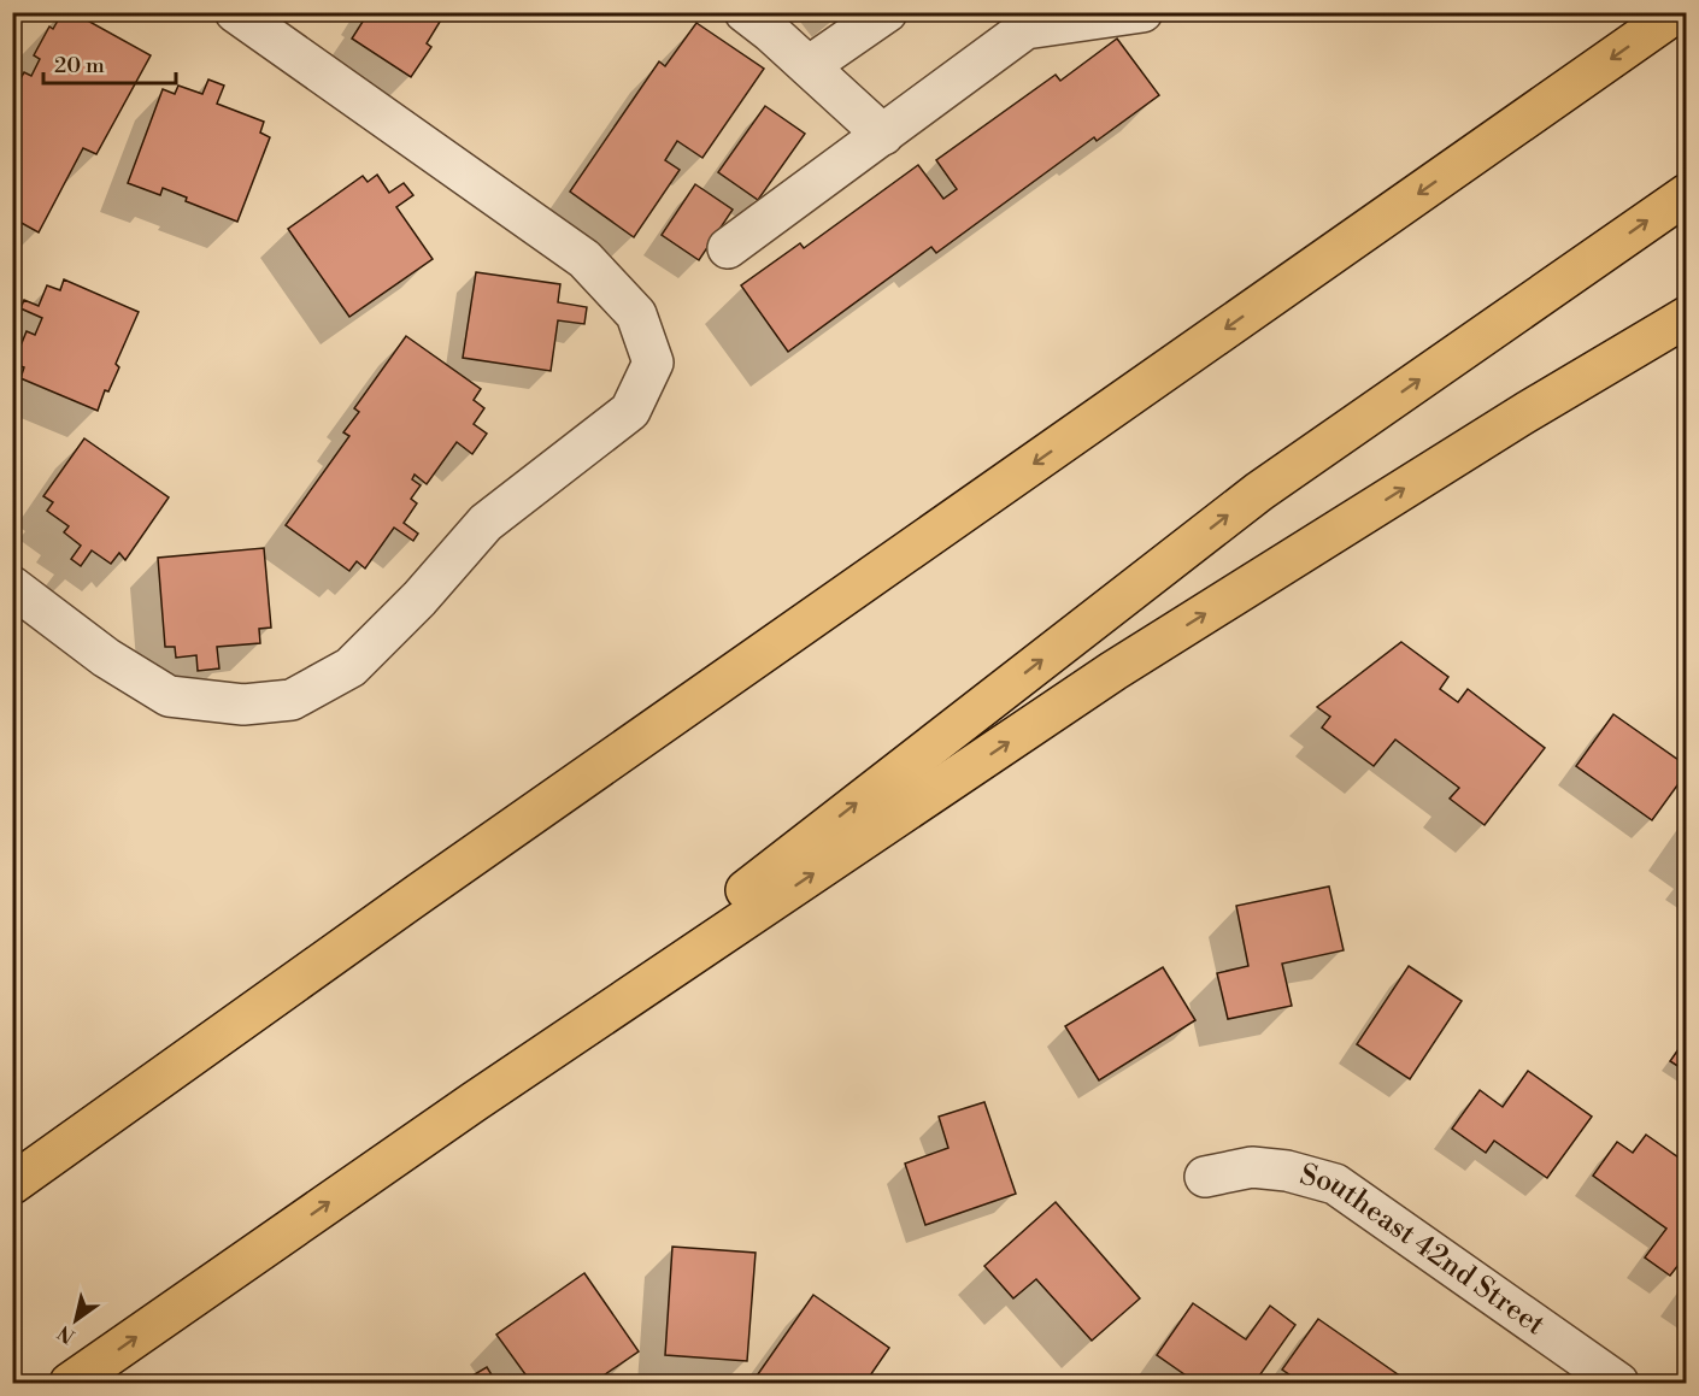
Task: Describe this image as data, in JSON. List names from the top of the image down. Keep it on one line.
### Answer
{"streets":{"street":["Southeast 42nd Street"]},"scale_bar":"20 m","north":"bottom left"}
